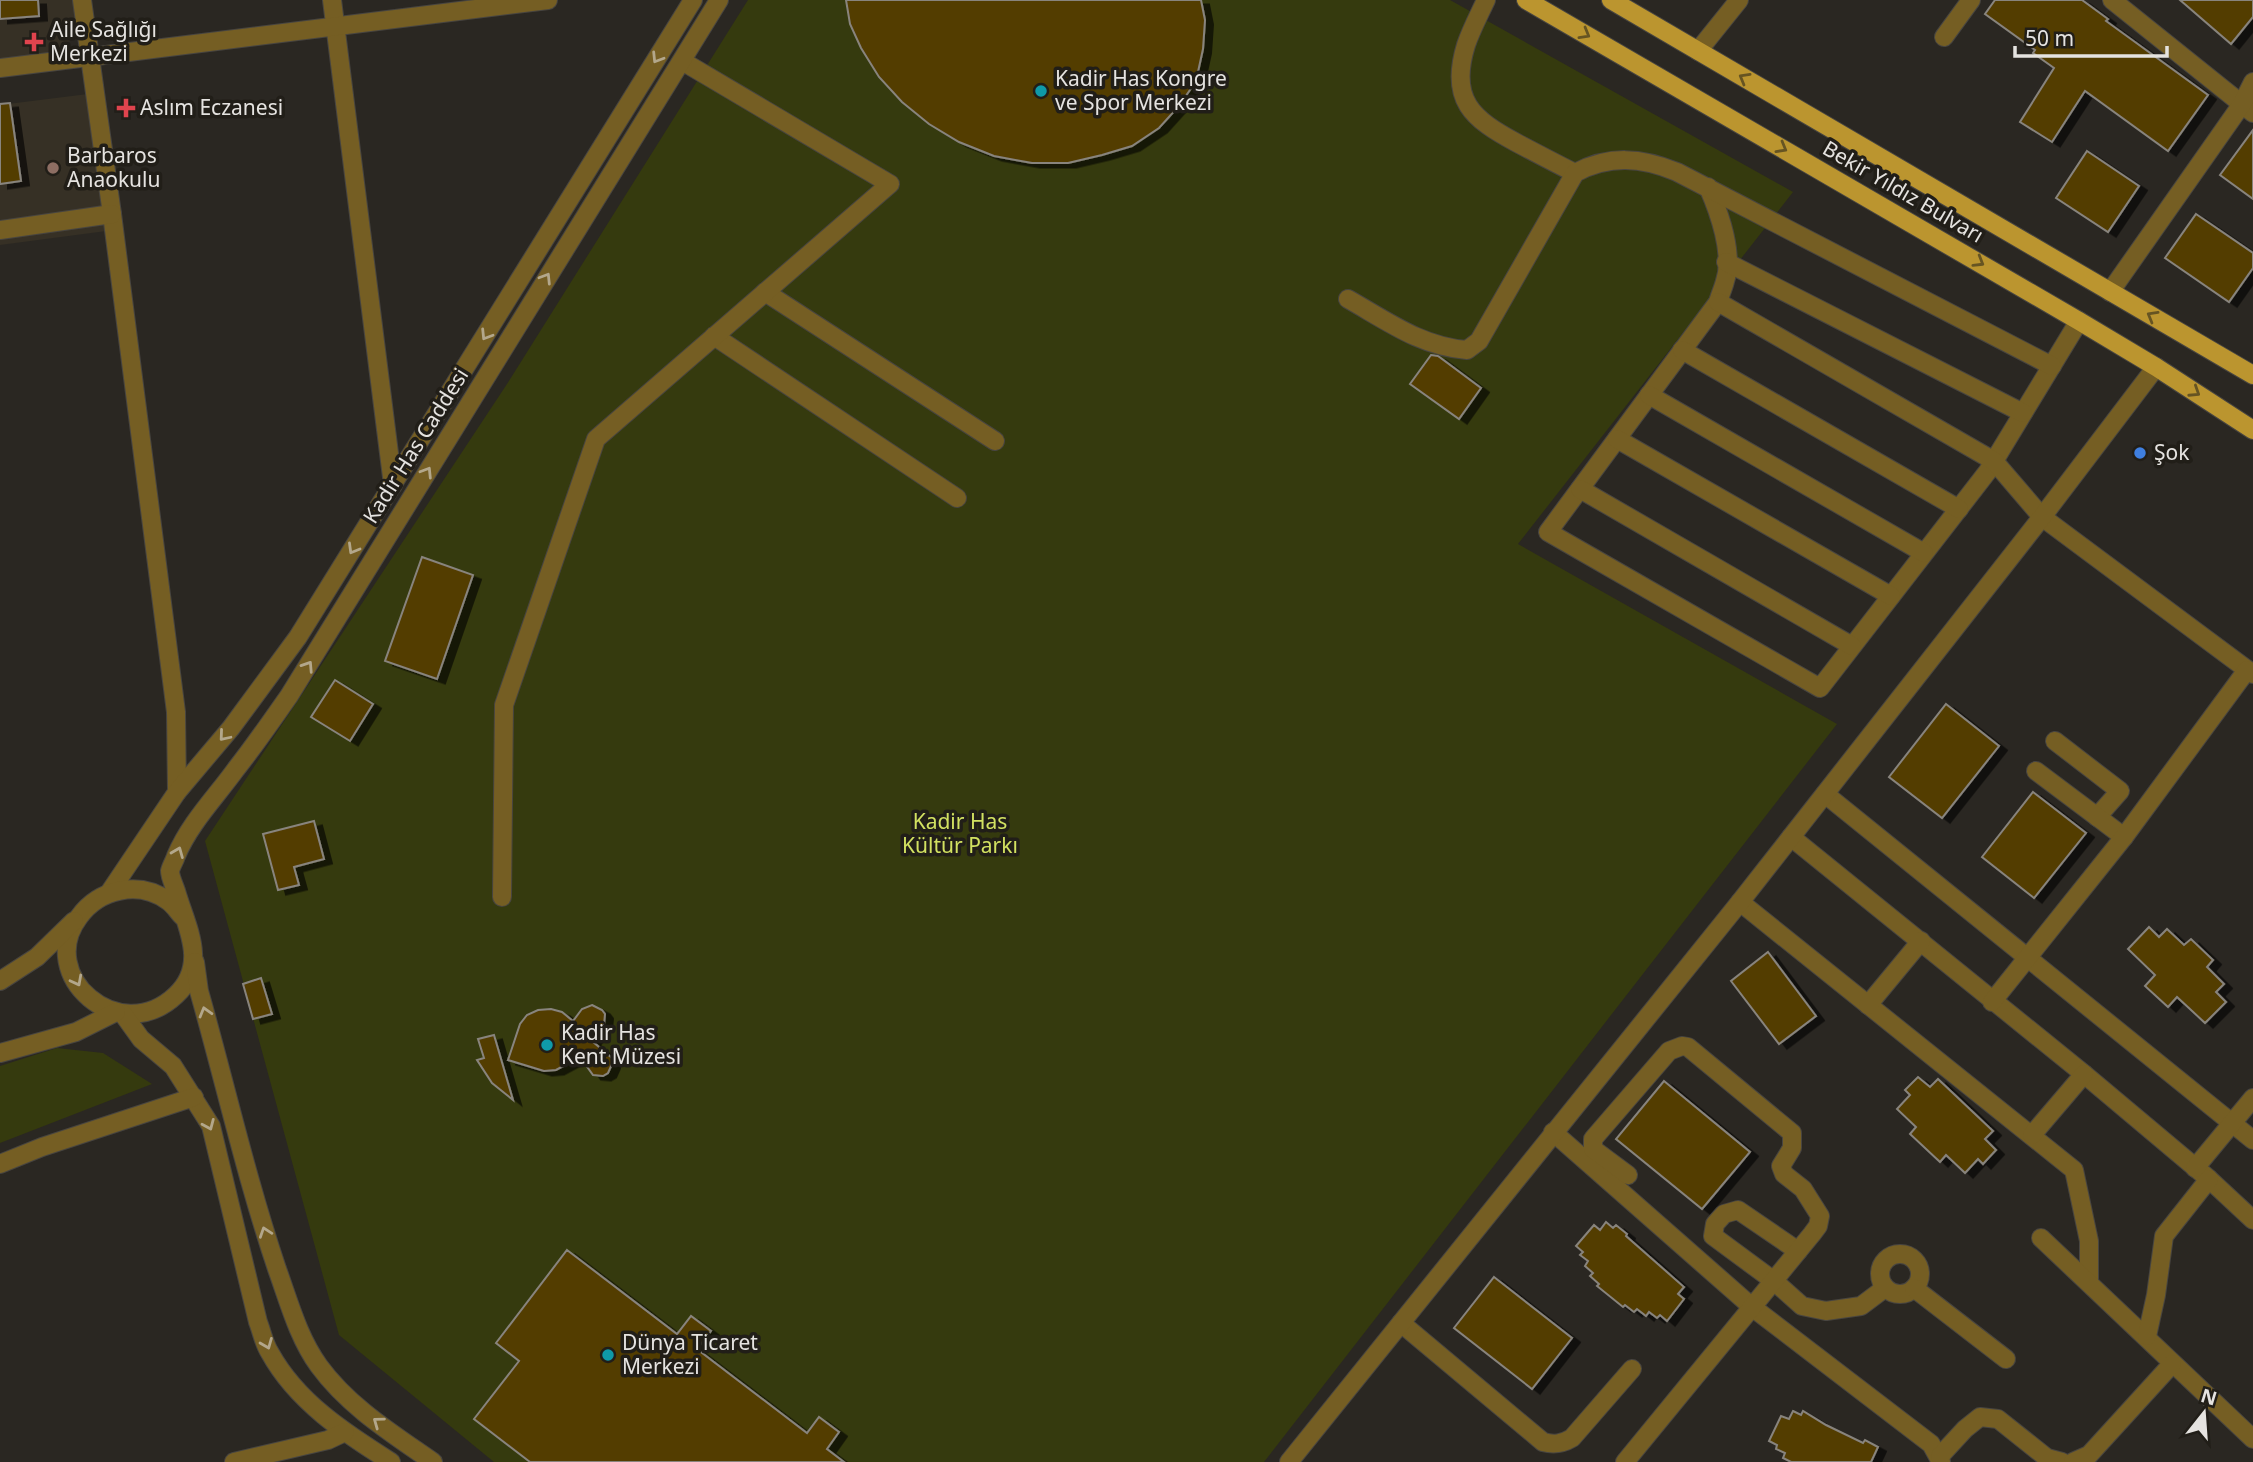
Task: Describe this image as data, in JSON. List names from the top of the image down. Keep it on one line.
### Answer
{"streets":{"main road":["Bekir Yıldız Bulvarı"],"street":["Kadir Has Caddesi"]},"parks":["Kadir Has Kültür Parkı"],"places":{"health":["Aile Sağlığı Merkezi","Aslım Eczanesi"],"other":["Kadir Has Kongre ve Spor Merkezi","Barbaros Anaokulu","Şok","Kadir Has Kent Müzesi","Dünya Ticaret Merkezi"]},"scale_bar":"50 m","north":"top"}
